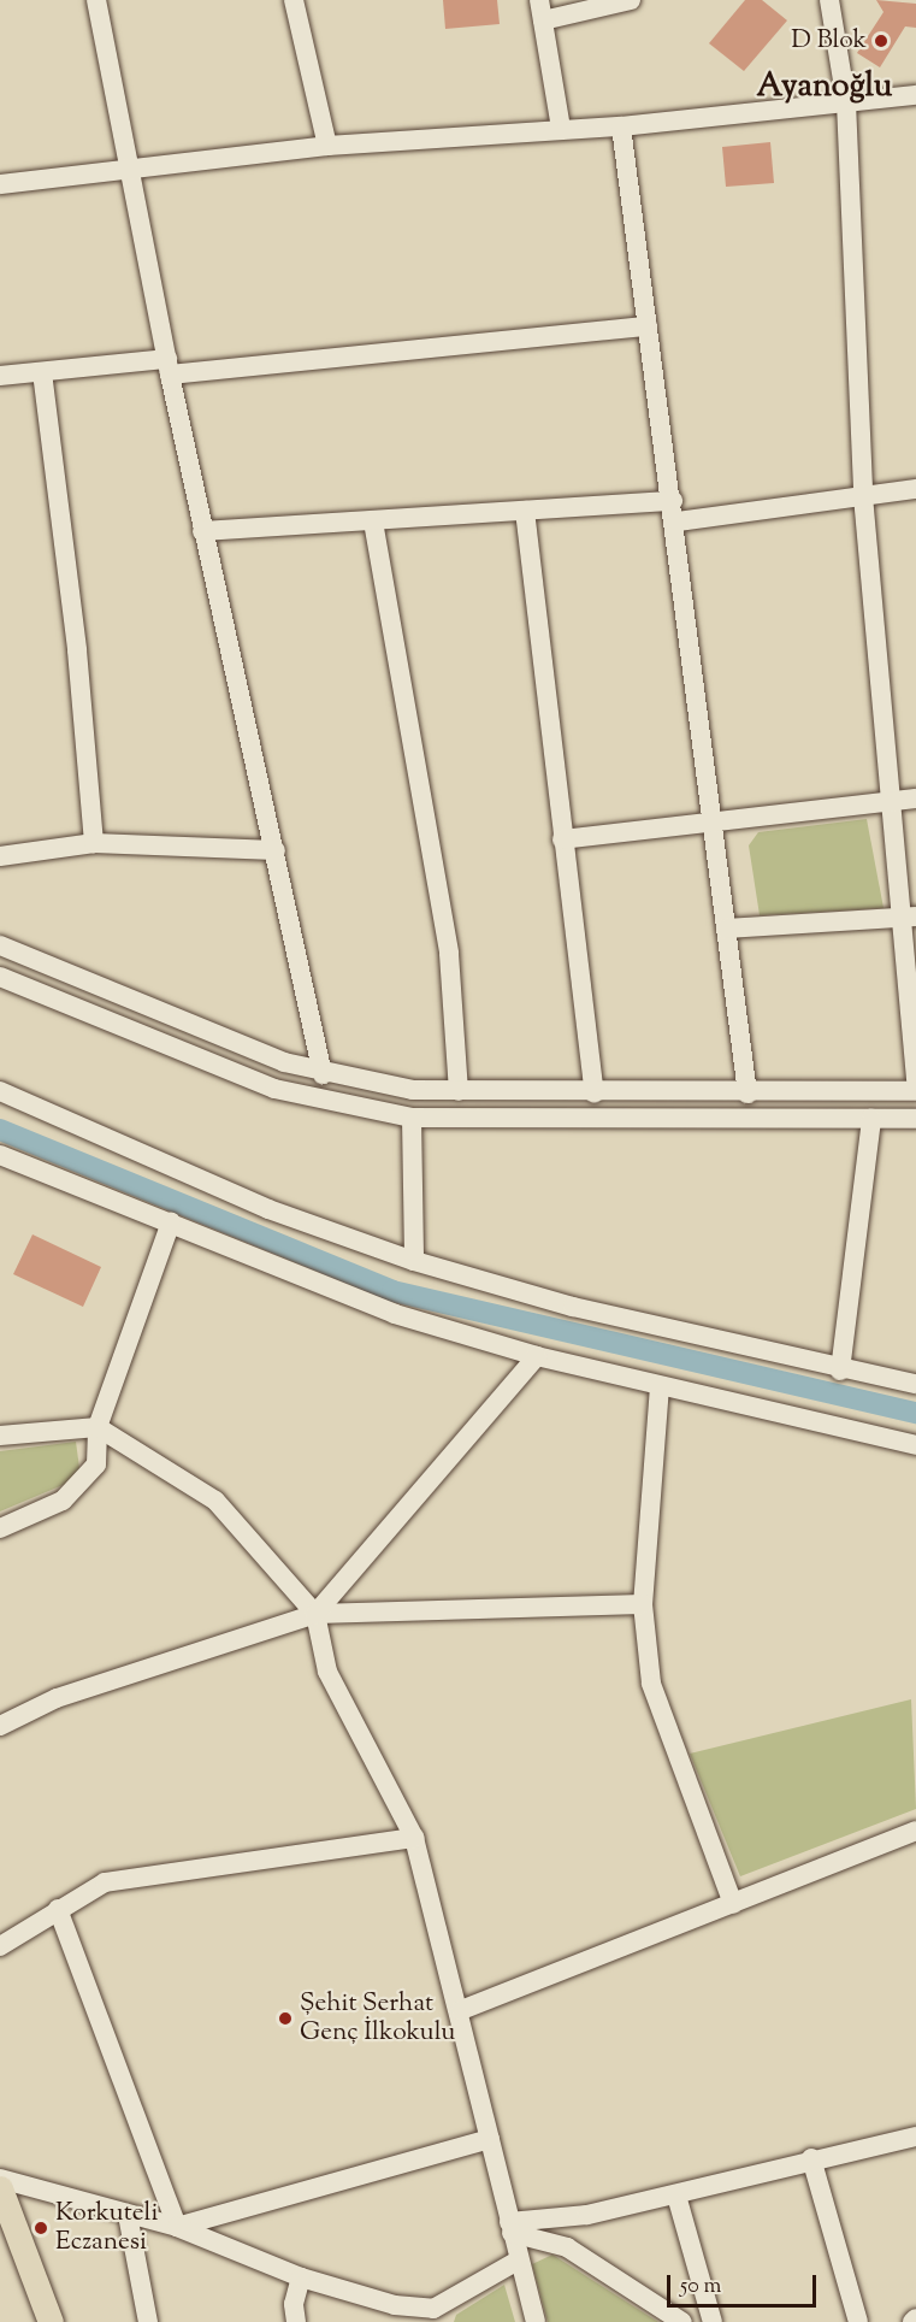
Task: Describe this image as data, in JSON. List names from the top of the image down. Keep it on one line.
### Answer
{"districts":["Ayanoğlu"],"places":["D Blok","Şehit Serhat Genç İlkokulu","Korkuteli Eczanesi"],"scale_bar":"50 m"}
